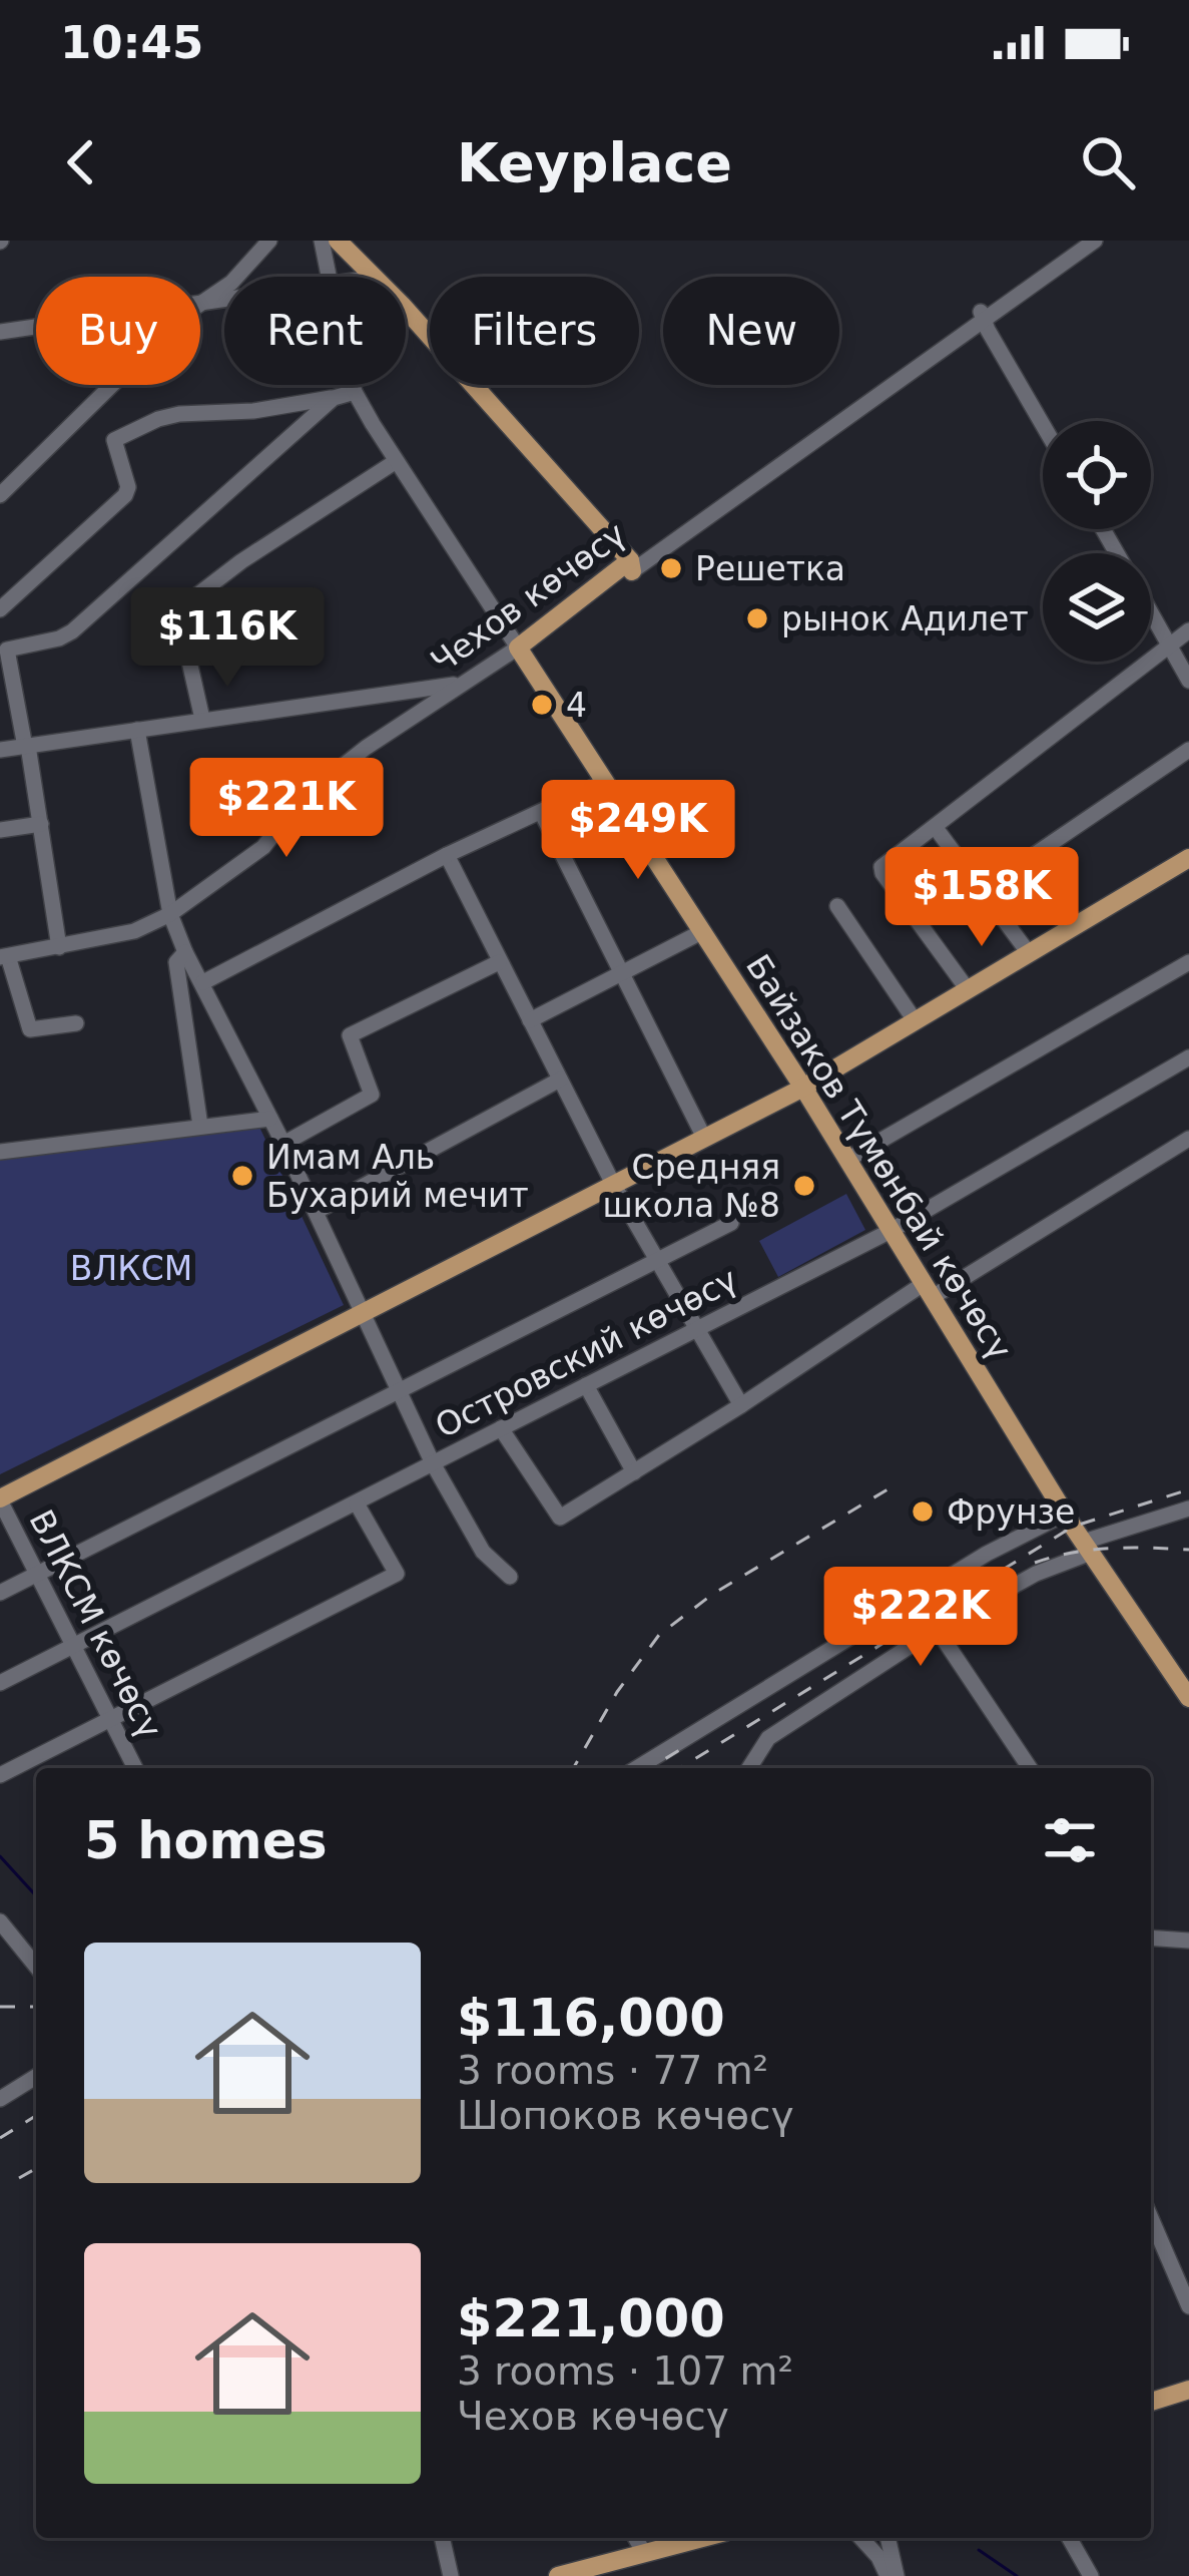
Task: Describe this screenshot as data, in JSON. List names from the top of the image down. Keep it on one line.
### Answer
{"streets":{"main road":["Чехов көчөсү","Байзаков Түмөнбай көчөсү"],"street":["Островский көчөсү","ВЛКСМ көчөсү"]},"crossings":[["Чехов көчөсү","Байзаков Түмөнбай көчөсү"],["Байзаков Түмөнбай көчөсү","Островский көчөсү"],["Островский көчөсү","ВЛКСМ көчөсү"]],"parks":["ВЛКСМ"],"places":["Решетка","рынок Адилет","4","Имам Аль Бухарий мечит","Средняя школа №8","Фрунзе"],"page":{"status":"10:45","header":"Keyplace","chip":["Buy","Rent","Filters","New"],"price":["$116K","$221K","$249K","$158K","$222K"],"heading":"5 homes","list":[{"name":"$116,000","note":"3 rooms · 77 m² · Шопоков көчөсү"},{"name":"$221,000","note":"3 rooms · 107 m² · Чехов көчөсү"}]}}
